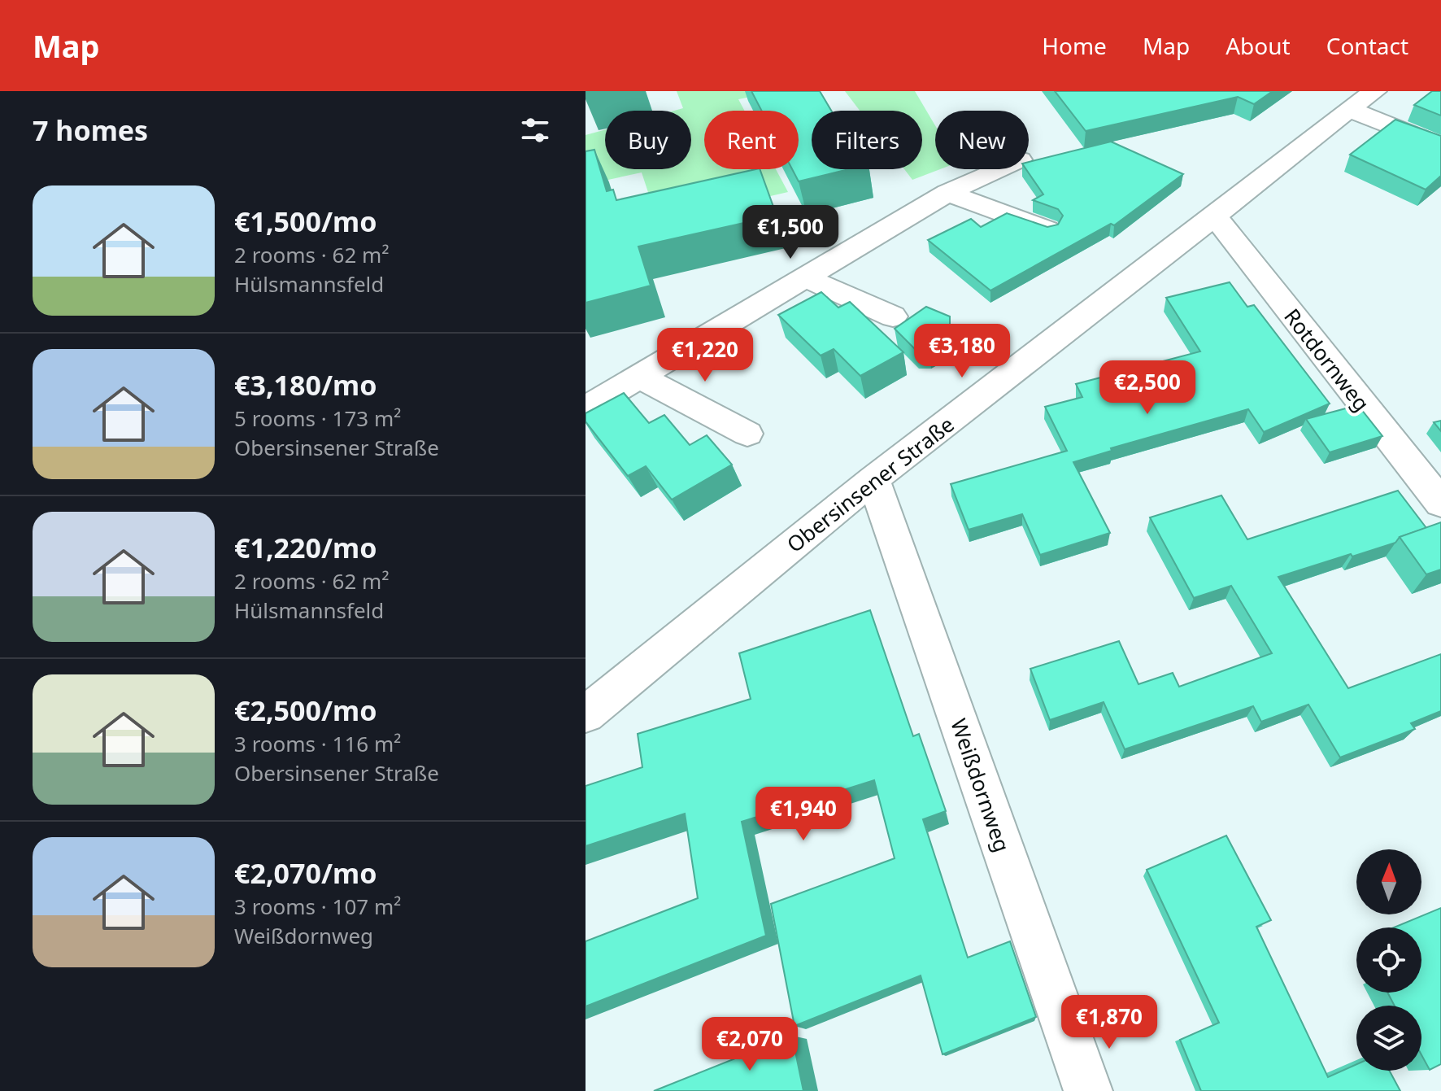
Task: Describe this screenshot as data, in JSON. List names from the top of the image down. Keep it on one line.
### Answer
{"streets":{"street":["Rotdornweg","Obersinsener Straße","Weißdornweg"]},"crossings":[["Rotdornweg","Obersinsener Straße"],["Obersinsener Straße","Weißdornweg"]],"north":"top","page":{"header":"Map","nav":["Home","Map","About","Contact"],"heading":"7 homes","chip":["Buy","Rent","Filters","New"],"list":[{"name":"€1,500/mo","note":"2 rooms · 62 m² · Hülsmannsfeld"},{"name":"€3,180/mo","note":"5 rooms · 173 m² · Obersinsener Straße"},{"name":"€1,220/mo","note":"2 rooms · 62 m² · Hülsmannsfeld"},{"name":"€2,500/mo","note":"3 rooms · 116 m² · Obersinsener Straße"},{"name":"€2,070/mo","note":"3 rooms · 107 m² · Weißdornweg"}],"price":["€1,500","€3,180","€1,220","€2,500","€1,940","€1,870","€2,070"]}}
